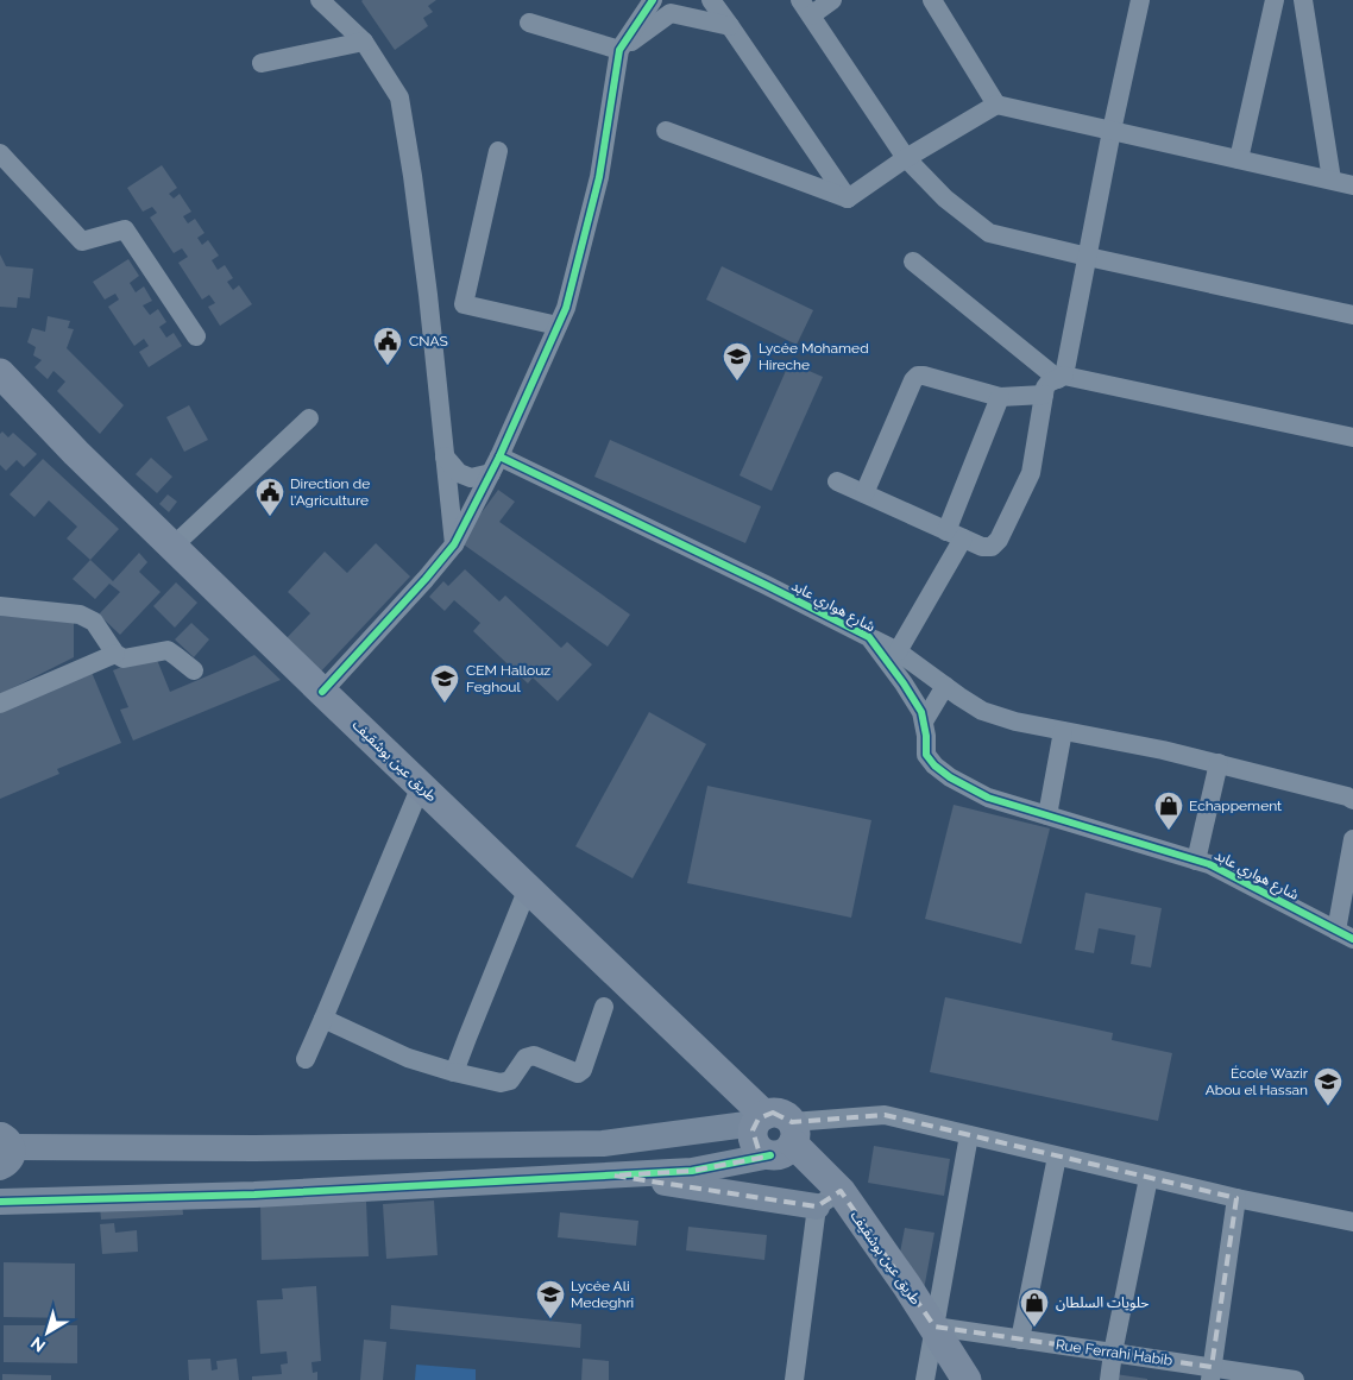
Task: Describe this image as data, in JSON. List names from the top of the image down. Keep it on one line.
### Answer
{"streets":{"main road":["طريق عين بوشقيف"],"street":["شارع هواري عابد","Rue Ferrahi Habib"]},"crossings":[["طريق عين بوشقيف","Rue Ferrahi Habib"]],"places":{"public building":["CNAS","Direction de l'Agriculture"],"school or university":["Lycée Mohamed Hireche","CEM Hallouz Feghoul","École Wazir Abou el Hassan","Lycée Ali Medeghri"],"shop":["Echappement","حلويات السلطان"]},"north":"bottom left"}
